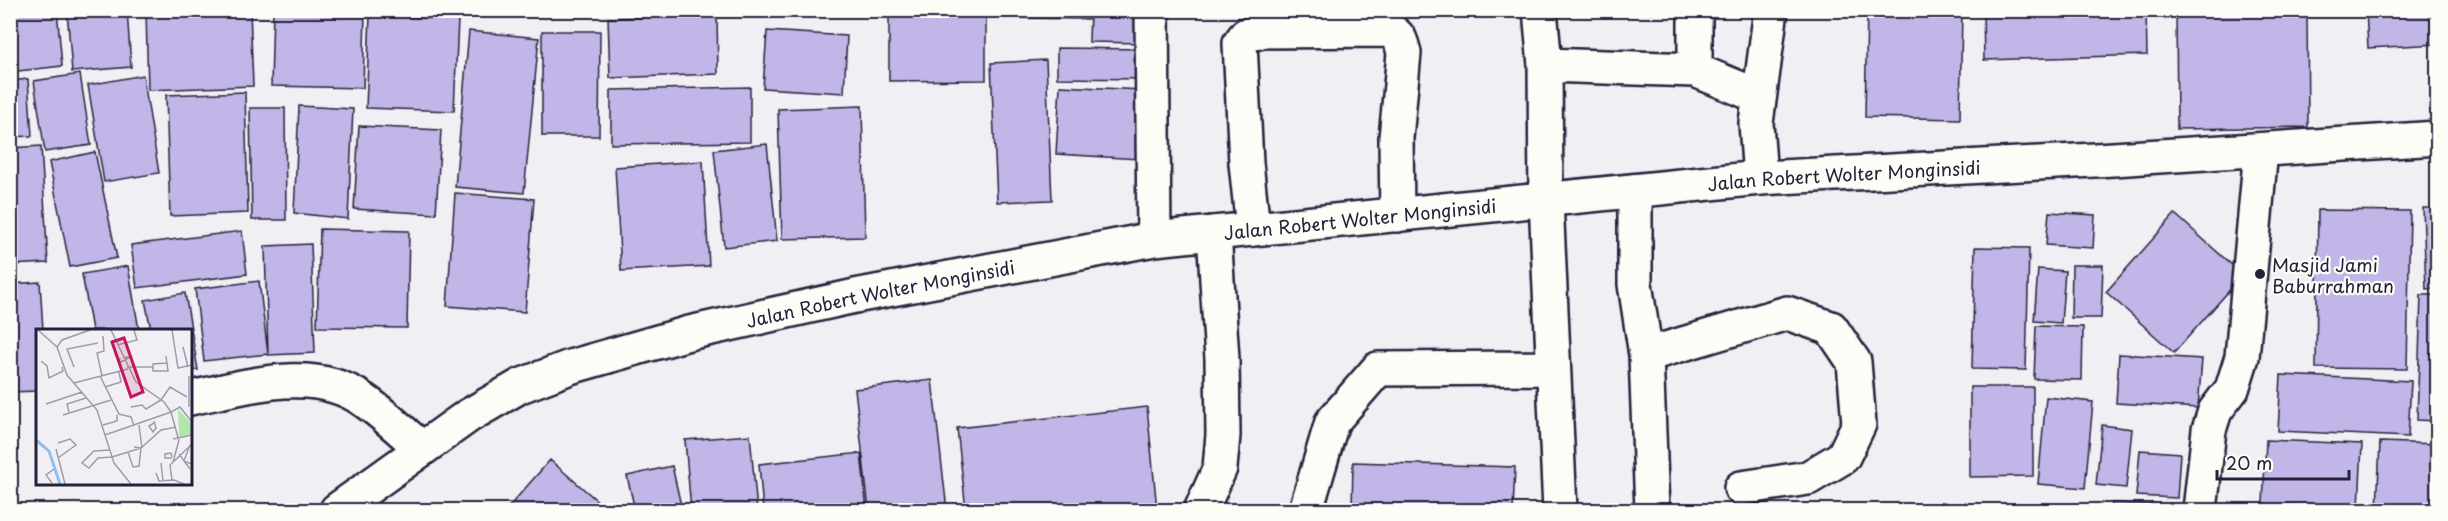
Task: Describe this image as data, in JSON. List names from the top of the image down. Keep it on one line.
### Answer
{"streets":{"main road":["Jalan Robert Wolter Monginsidi"]},"places":["Masjid Jami Baburrahman"],"scale_bar":"20 m"}
